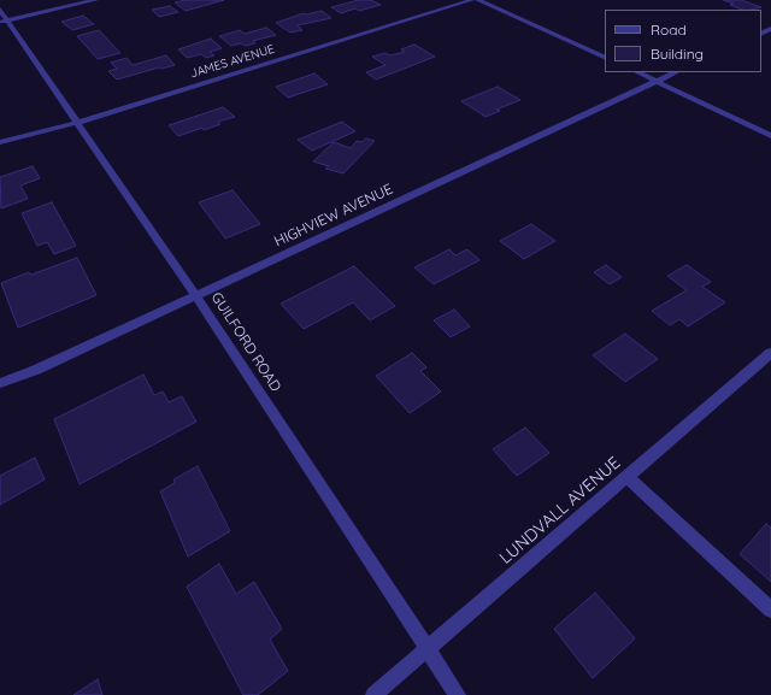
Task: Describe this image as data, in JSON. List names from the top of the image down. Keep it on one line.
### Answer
{"streets":{"street":["JAMES AVENUE","HIGHVIEW AVENUE","GUILFORD ROAD","LUNDVALL AVENUE"]},"crossings":[["JAMES AVENUE","GUILFORD ROAD"],["HIGHVIEW AVENUE","GUILFORD ROAD"],["GUILFORD ROAD","LUNDVALL AVENUE"]],"legend":["Road","Building"]}
